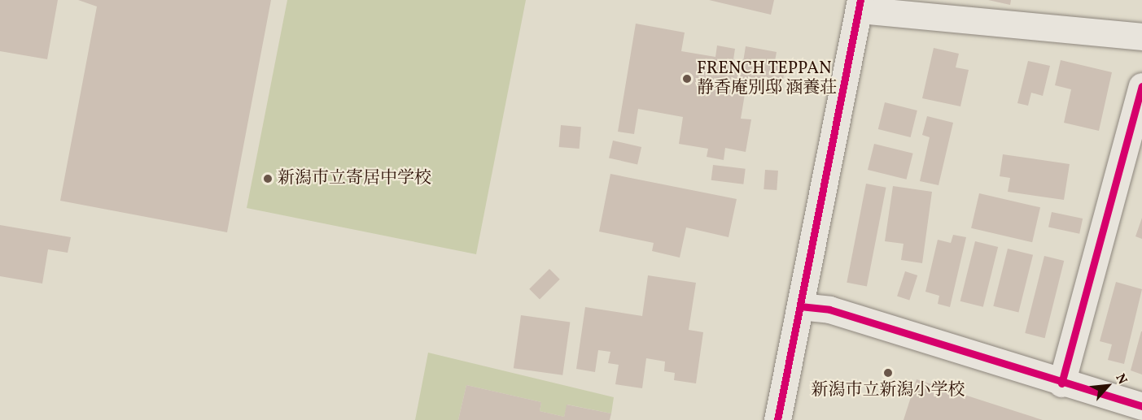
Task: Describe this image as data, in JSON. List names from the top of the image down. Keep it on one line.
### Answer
{"places":["FRENCH TEPPAN 静香庵別邸 涵養荘","新潟市立寄居中学校","新潟市立新潟小学校"],"north":"top right"}
